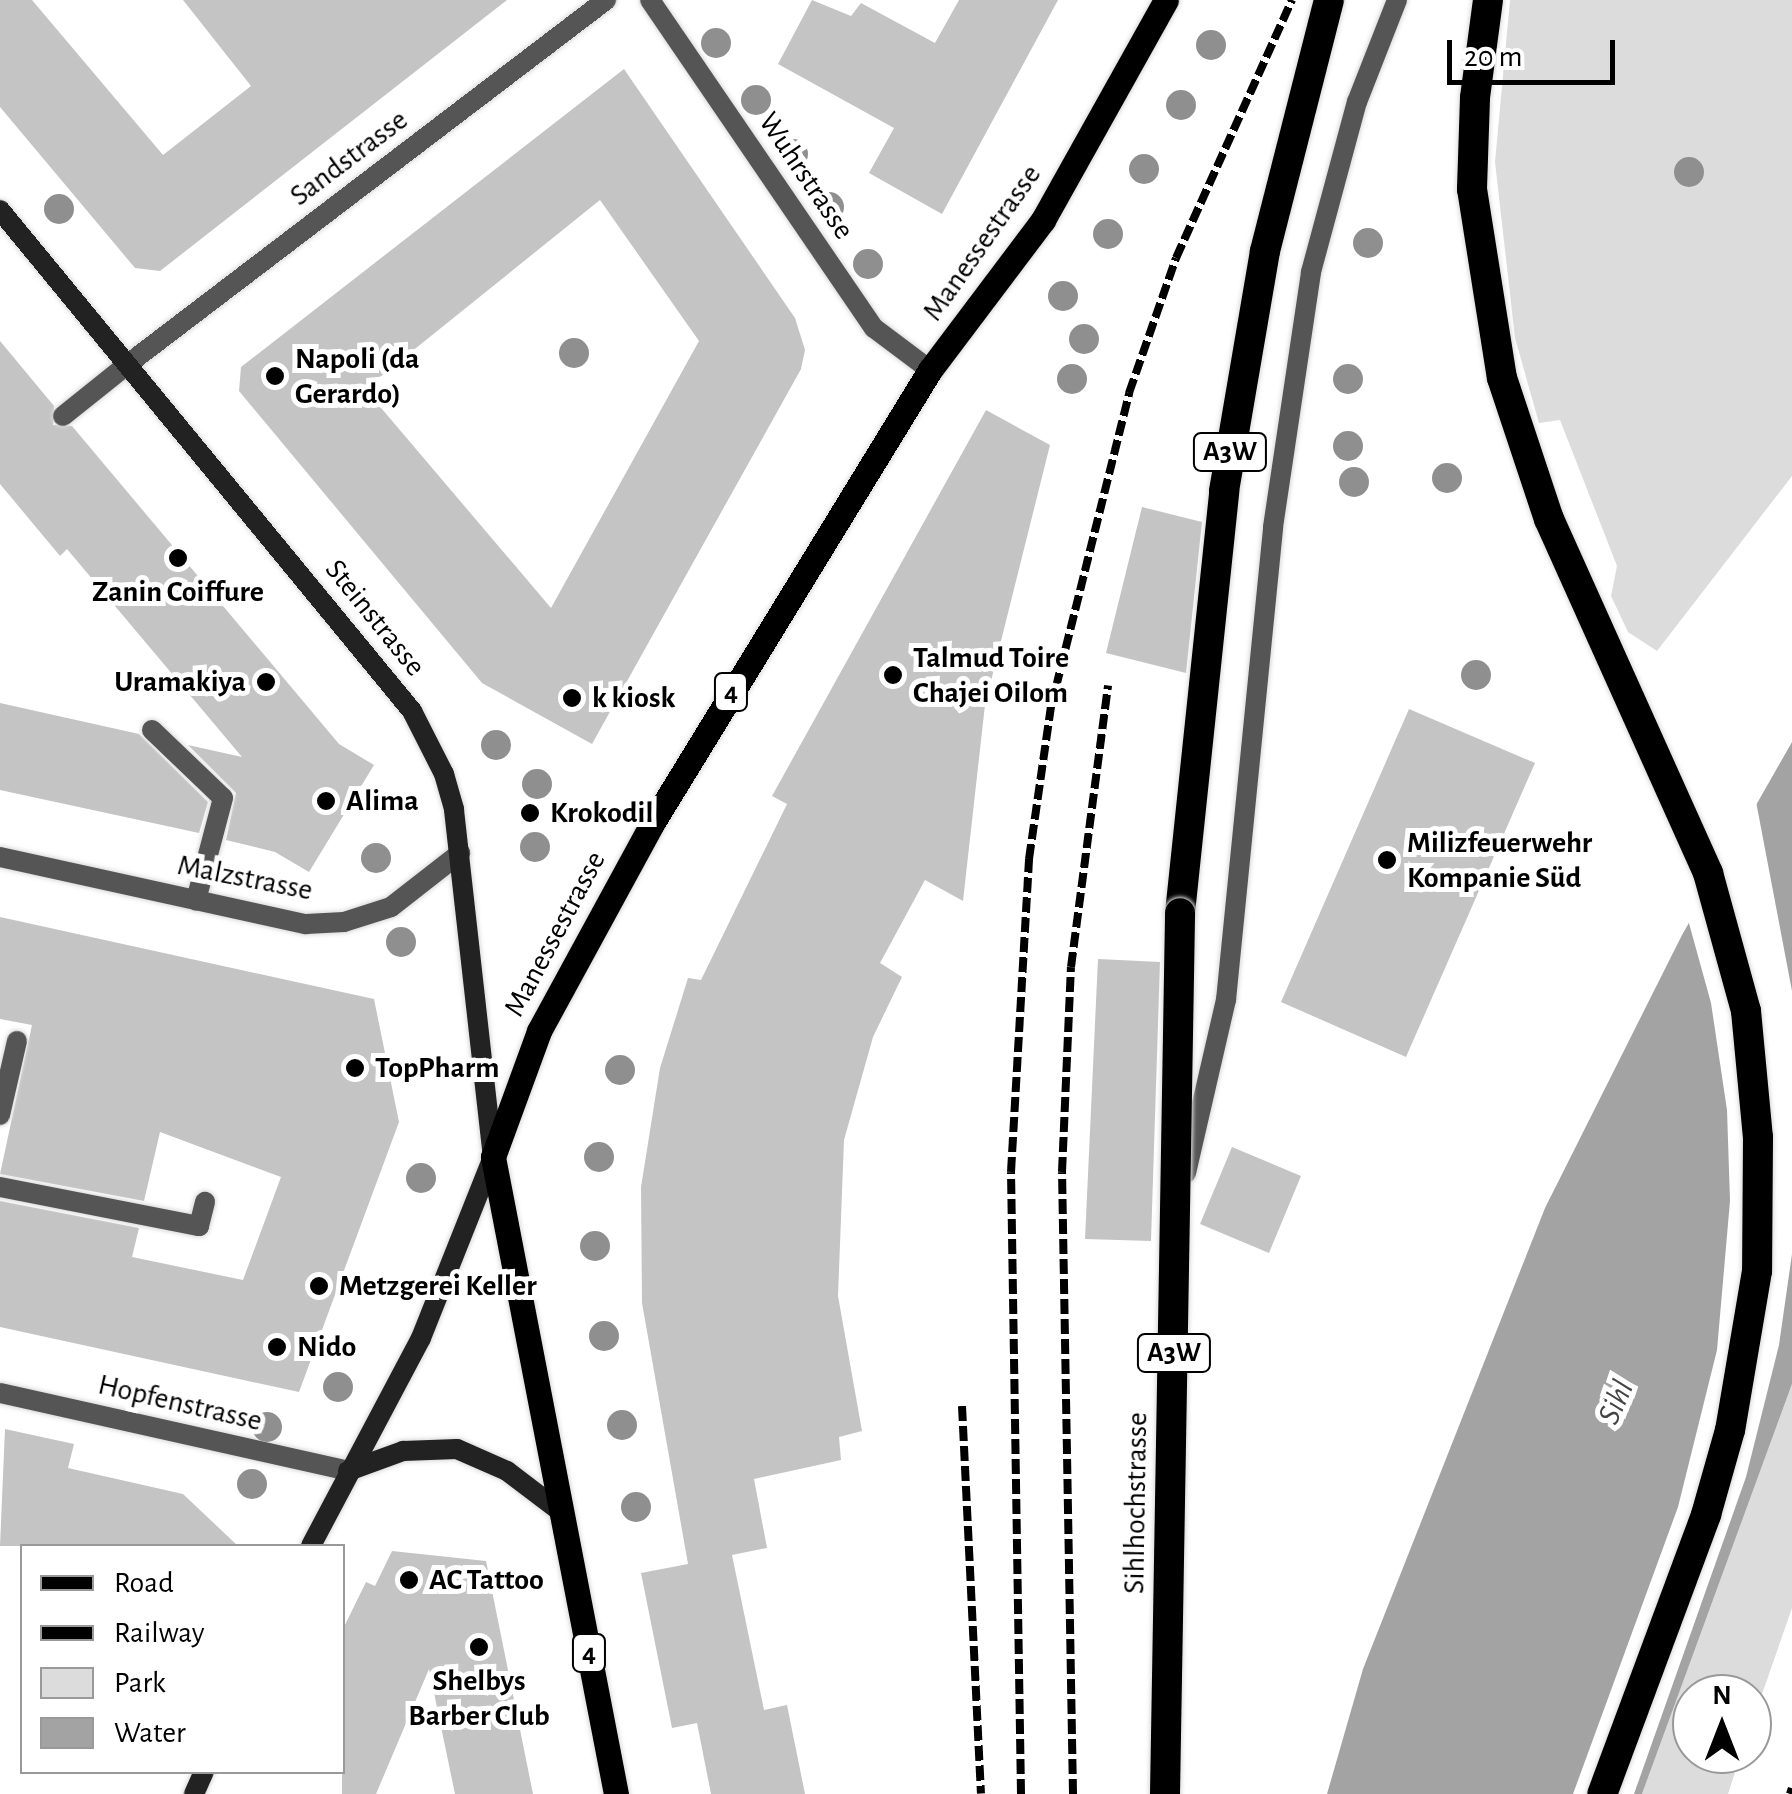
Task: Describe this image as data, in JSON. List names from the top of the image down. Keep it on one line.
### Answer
{"streets":{"highway":["A3W","Sihlhochstrasse"],"main road":["Manessestrasse","4"],"street":["Sandstrasse","Wuhrstrasse","Steinstrasse","Malzstrasse","Hopfenstrasse"]},"crossings":[["Sandstrasse","Steinstrasse"],["Wuhrstrasse","Manessestrasse"],["Manessestrasse","Steinstrasse"],["Manessestrasse","4"],["Steinstrasse","4"],["Steinstrasse","Malzstrasse"]],"water":["Sihl"],"places":["Napoli (da Gerardo)","Zanin Coiffure","Talmud Toire Chajei Oilom","Uramakiya","k kiosk","Alima","Krokodil","Milizfeuerwehr Kompanie Süd","TopPharm","Metzgerei Keller","Nido","AC Tattoo","Shelbys Barber Club"],"legend":["Road","Railway","Park","Water"],"scale_bar":"20 m","north":"top"}
